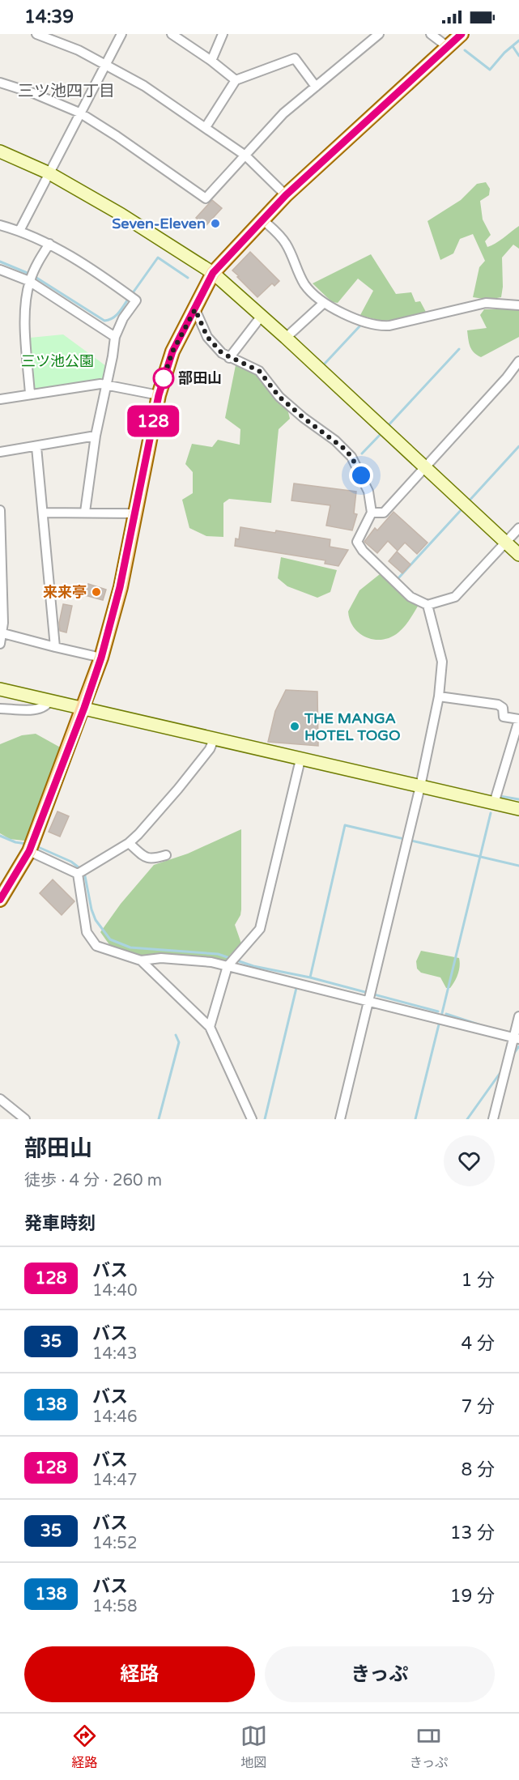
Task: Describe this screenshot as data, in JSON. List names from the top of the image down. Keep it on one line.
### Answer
{"districts":["三ツ池四丁目"],"parks":["三ツ池公園"],"places":["Seven-Eleven","部田山","来来亭","THE MANGA HOTEL TOGO"],"lines":["bus line 128"],"page":{"status":"14:39","on_map":"128","heading":[["部田山","徒歩 · 4 分 · 260 m"],"発車時刻"],"list":[{"mark":"128","name":"バス","note":"14:40","value":"1 分"},{"mark":"35","name":"バス","note":"14:43","value":"4 分"},{"mark":"138","name":"バス","note":"14:46","value":"7 分"},{"mark":"128","name":"バス","note":"14:47","value":"8 分"},{"mark":"35","name":"バス","note":"14:52","value":"13 分"},{"mark":"138","name":"バス","note":"14:58","value":"19 分"}],"buttons":["経路","きっぷ"],"tabs":["経路","地図","きっぷ"]}}
